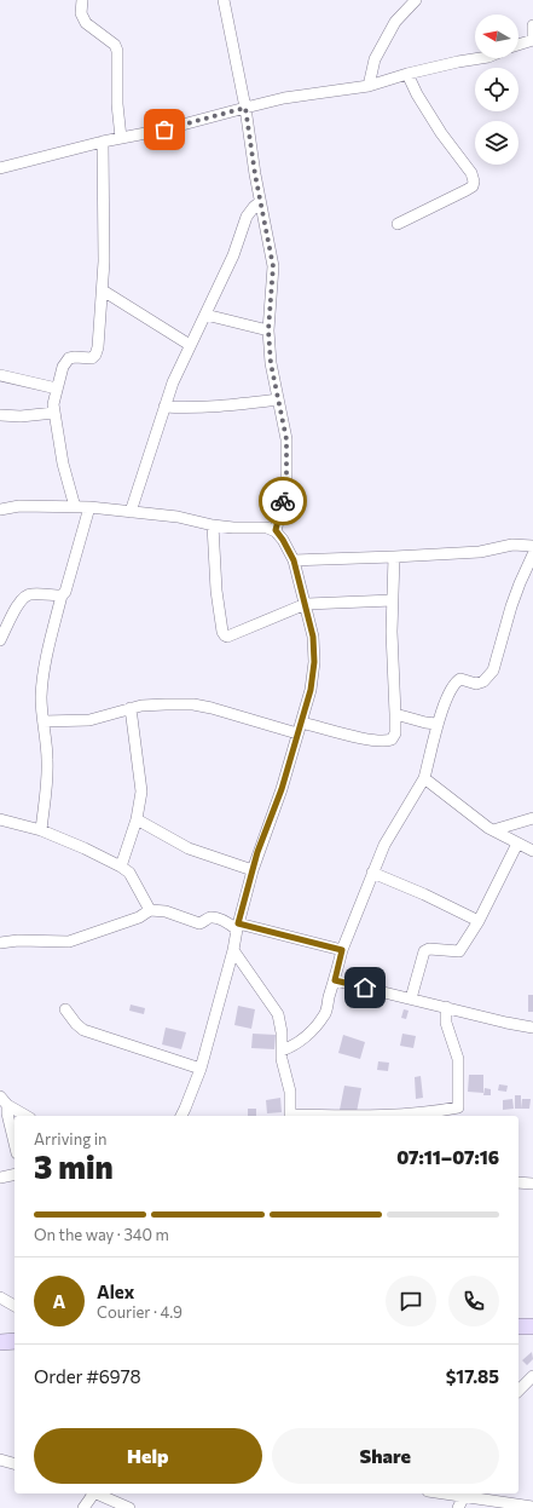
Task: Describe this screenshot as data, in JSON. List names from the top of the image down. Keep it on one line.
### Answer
{"north":"left","page":{"heading":["3 min","Arriving in","07:11–07:16"],"panel":["Alex","Courier · 4.9","Order #6978","$17.85"],"bar":"On the way · 340 m","round":"A","buttons":["Help","Share"]}}
